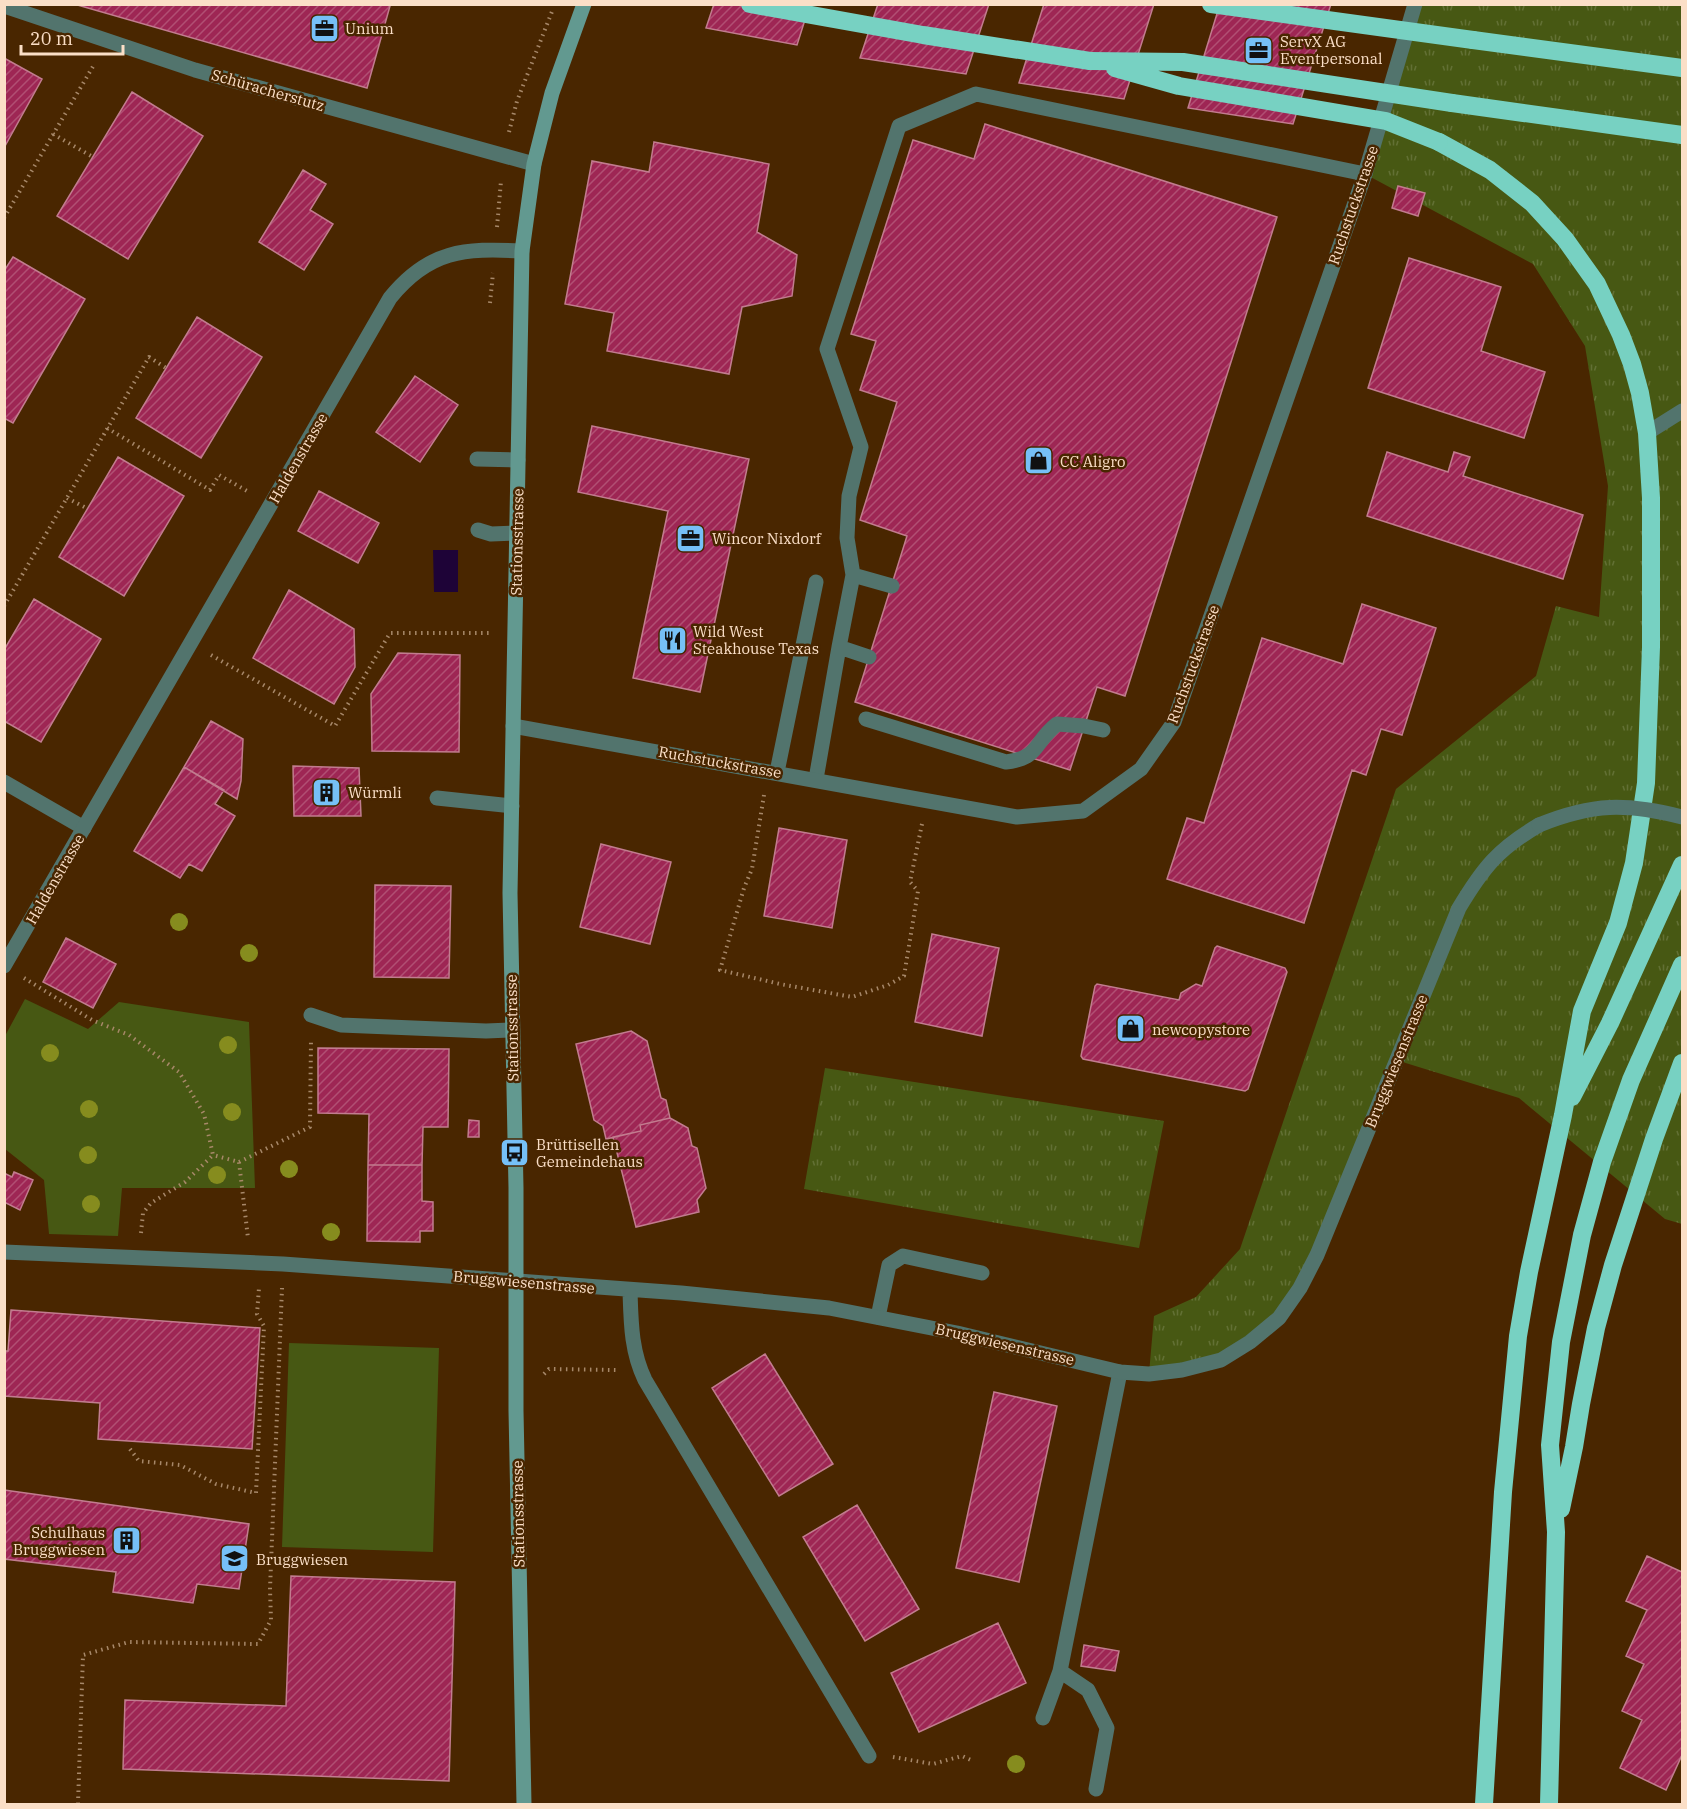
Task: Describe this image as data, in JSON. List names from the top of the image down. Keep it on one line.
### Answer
{"streets":{"street":["Schüracherstutz","Ruchstuckstrasse","Haldenstrasse","Stationsstrasse","Bruggwiesenstrasse"]},"crossings":[["Ruchstuckstrasse","Stationsstrasse"],["Haldenstrasse","Stationsstrasse"],["Stationsstrasse","Bruggwiesenstrasse"]],"places":{"office":["Unium","ServX AG Eventpersonal","Wincor Nixdorf"],"shop":["CC Aligro","newcopystore"],"restaurant":["Wild West Steakhouse Texas"],"building":["Würmli","Schulhaus Bruggwiesen"],"bus stop":["Brüttisellen Gemeindehaus"],"school or university":["Bruggwiesen"]},"scale_bar":"20 m"}
